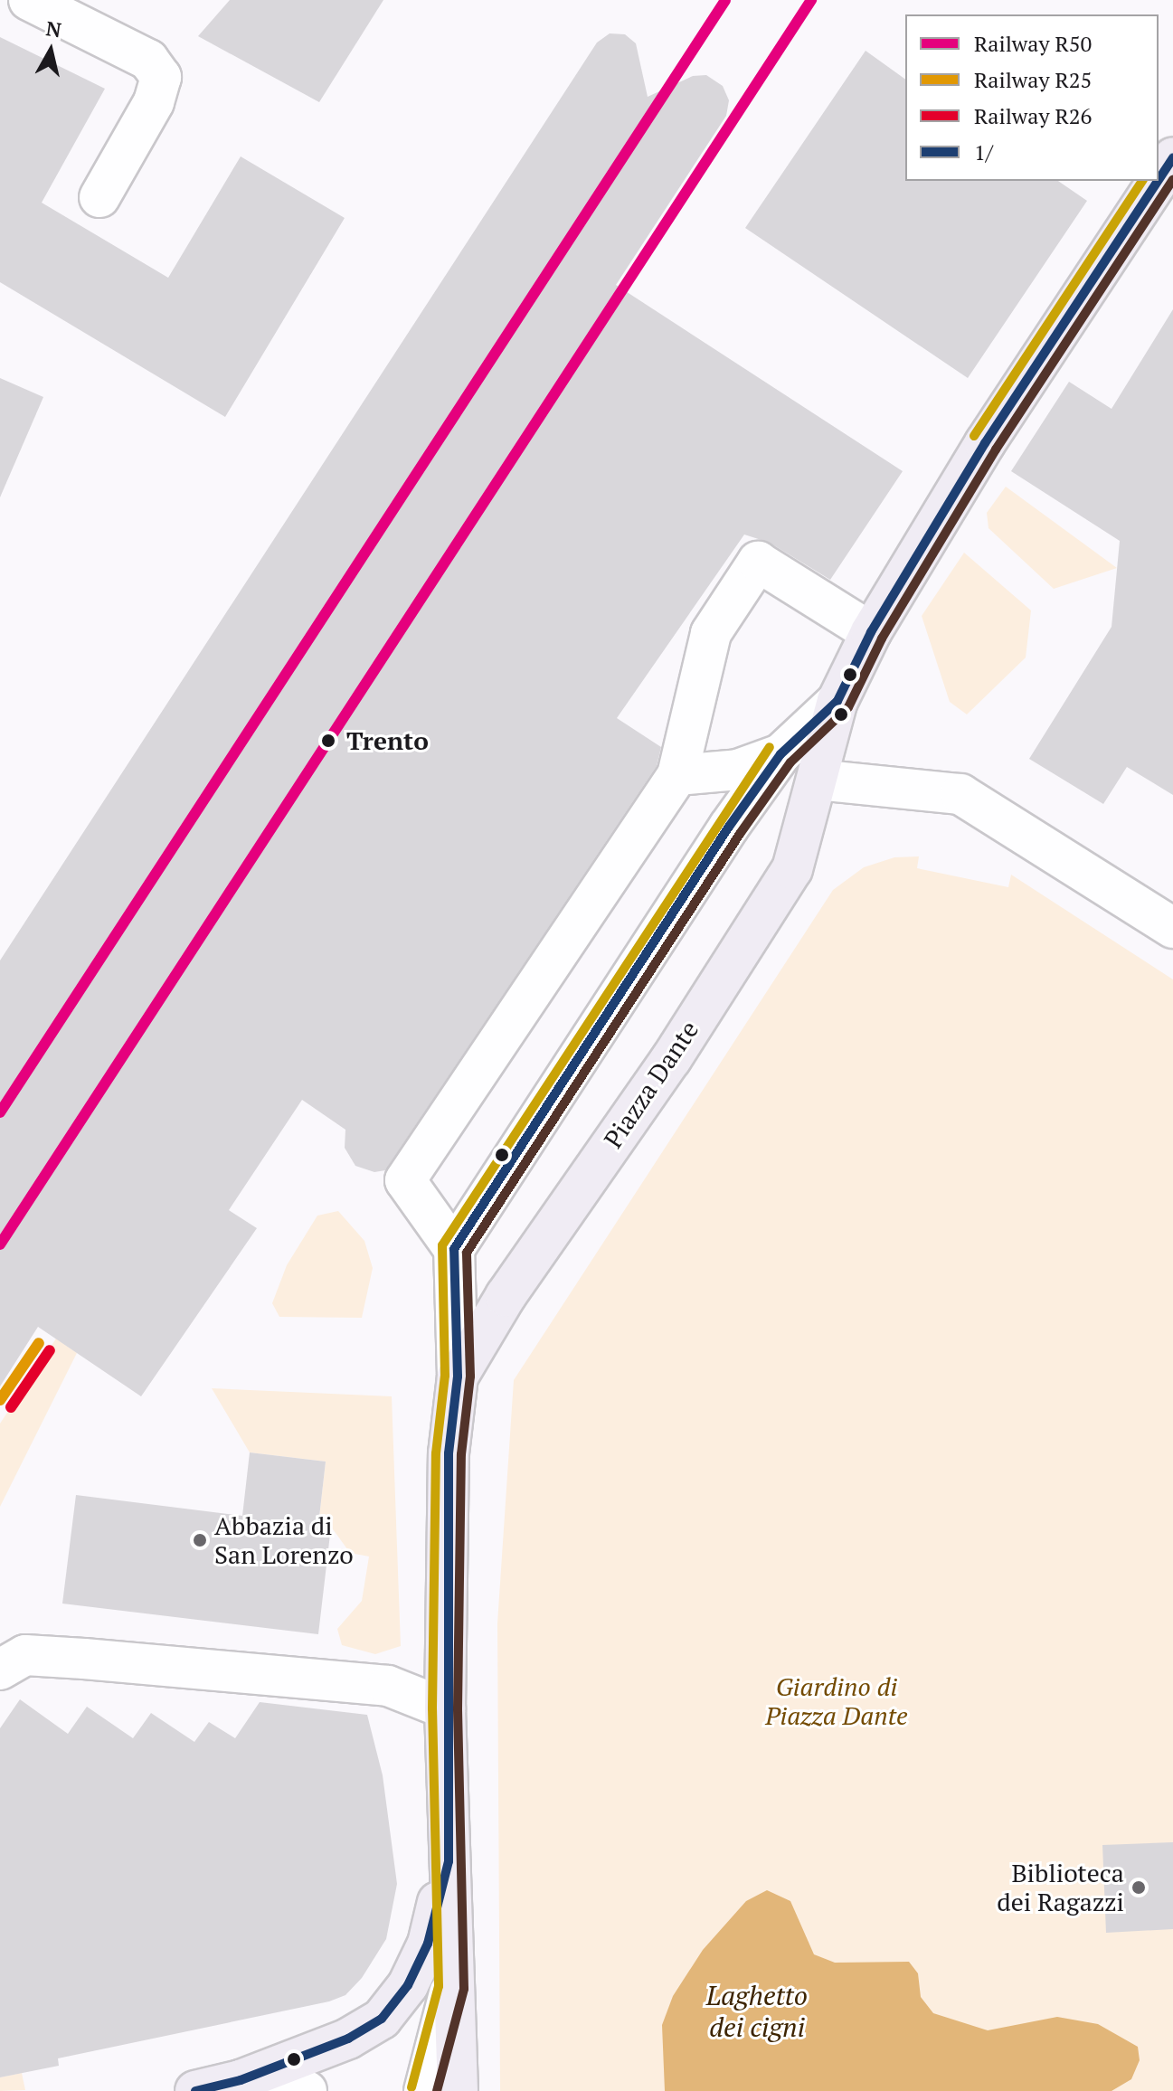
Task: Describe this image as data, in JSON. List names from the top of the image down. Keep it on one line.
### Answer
{"streets":{"main road":["Piazza Dante"]},"water":["Laghetto dei cigni"],"parks":["Giardino di Piazza Dante"],"places":["Trento","Abbazia di San Lorenzo","Biblioteca dei Ragazzi"],"lines":["rail line R50","transit line 1/","rail line R25","rail line R26"],"legend":["Railway R50","Railway R25","Railway R26","1/"],"north":"top"}
